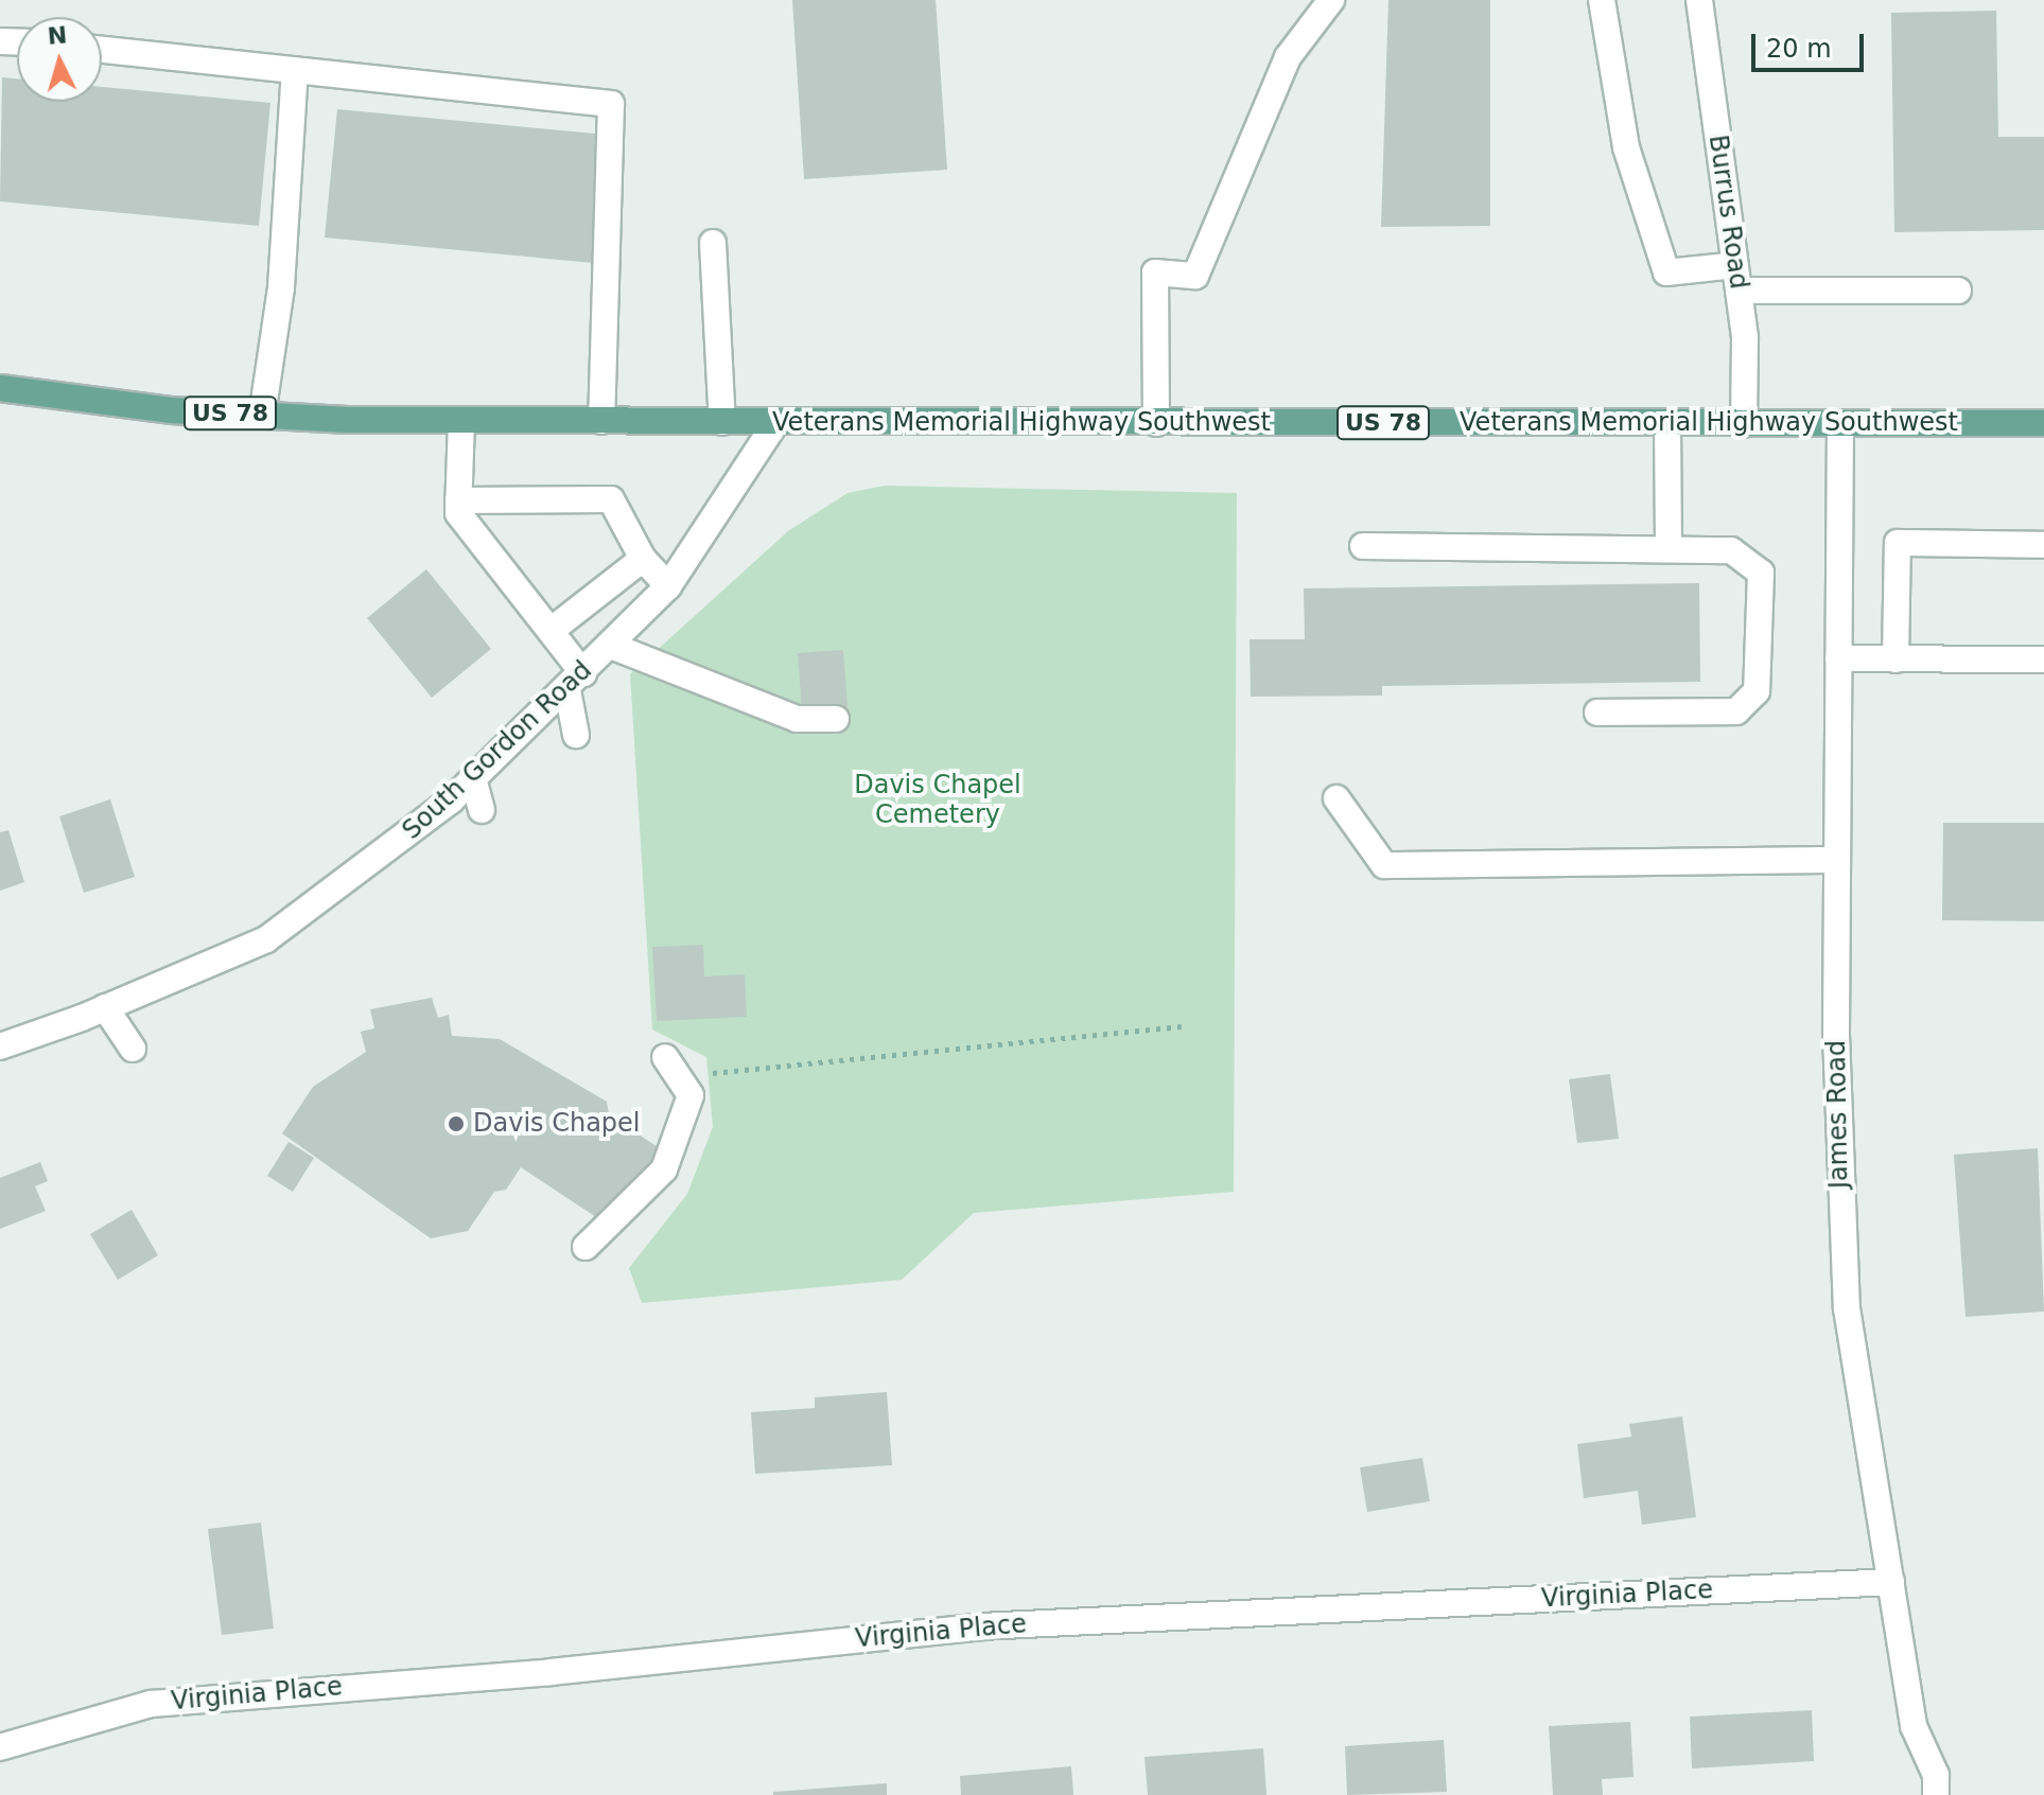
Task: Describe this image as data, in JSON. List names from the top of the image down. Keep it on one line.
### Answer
{"streets":{"main road":["US 78","Veterans Memorial Highway Southwest"],"street":["Burrus Road","South Gordon Road","James Road","Virginia Place"]},"crossings":[["Burrus Road","Veterans Memorial Highway Southwest"],["Veterans Memorial Highway Southwest","South Gordon Road"],["Veterans Memorial Highway Southwest","James Road"],["James Road","Virginia Place"]],"parks":["Davis Chapel Cemetery"],"places":["Davis Chapel"],"scale_bar":"20 m","north":"top"}
